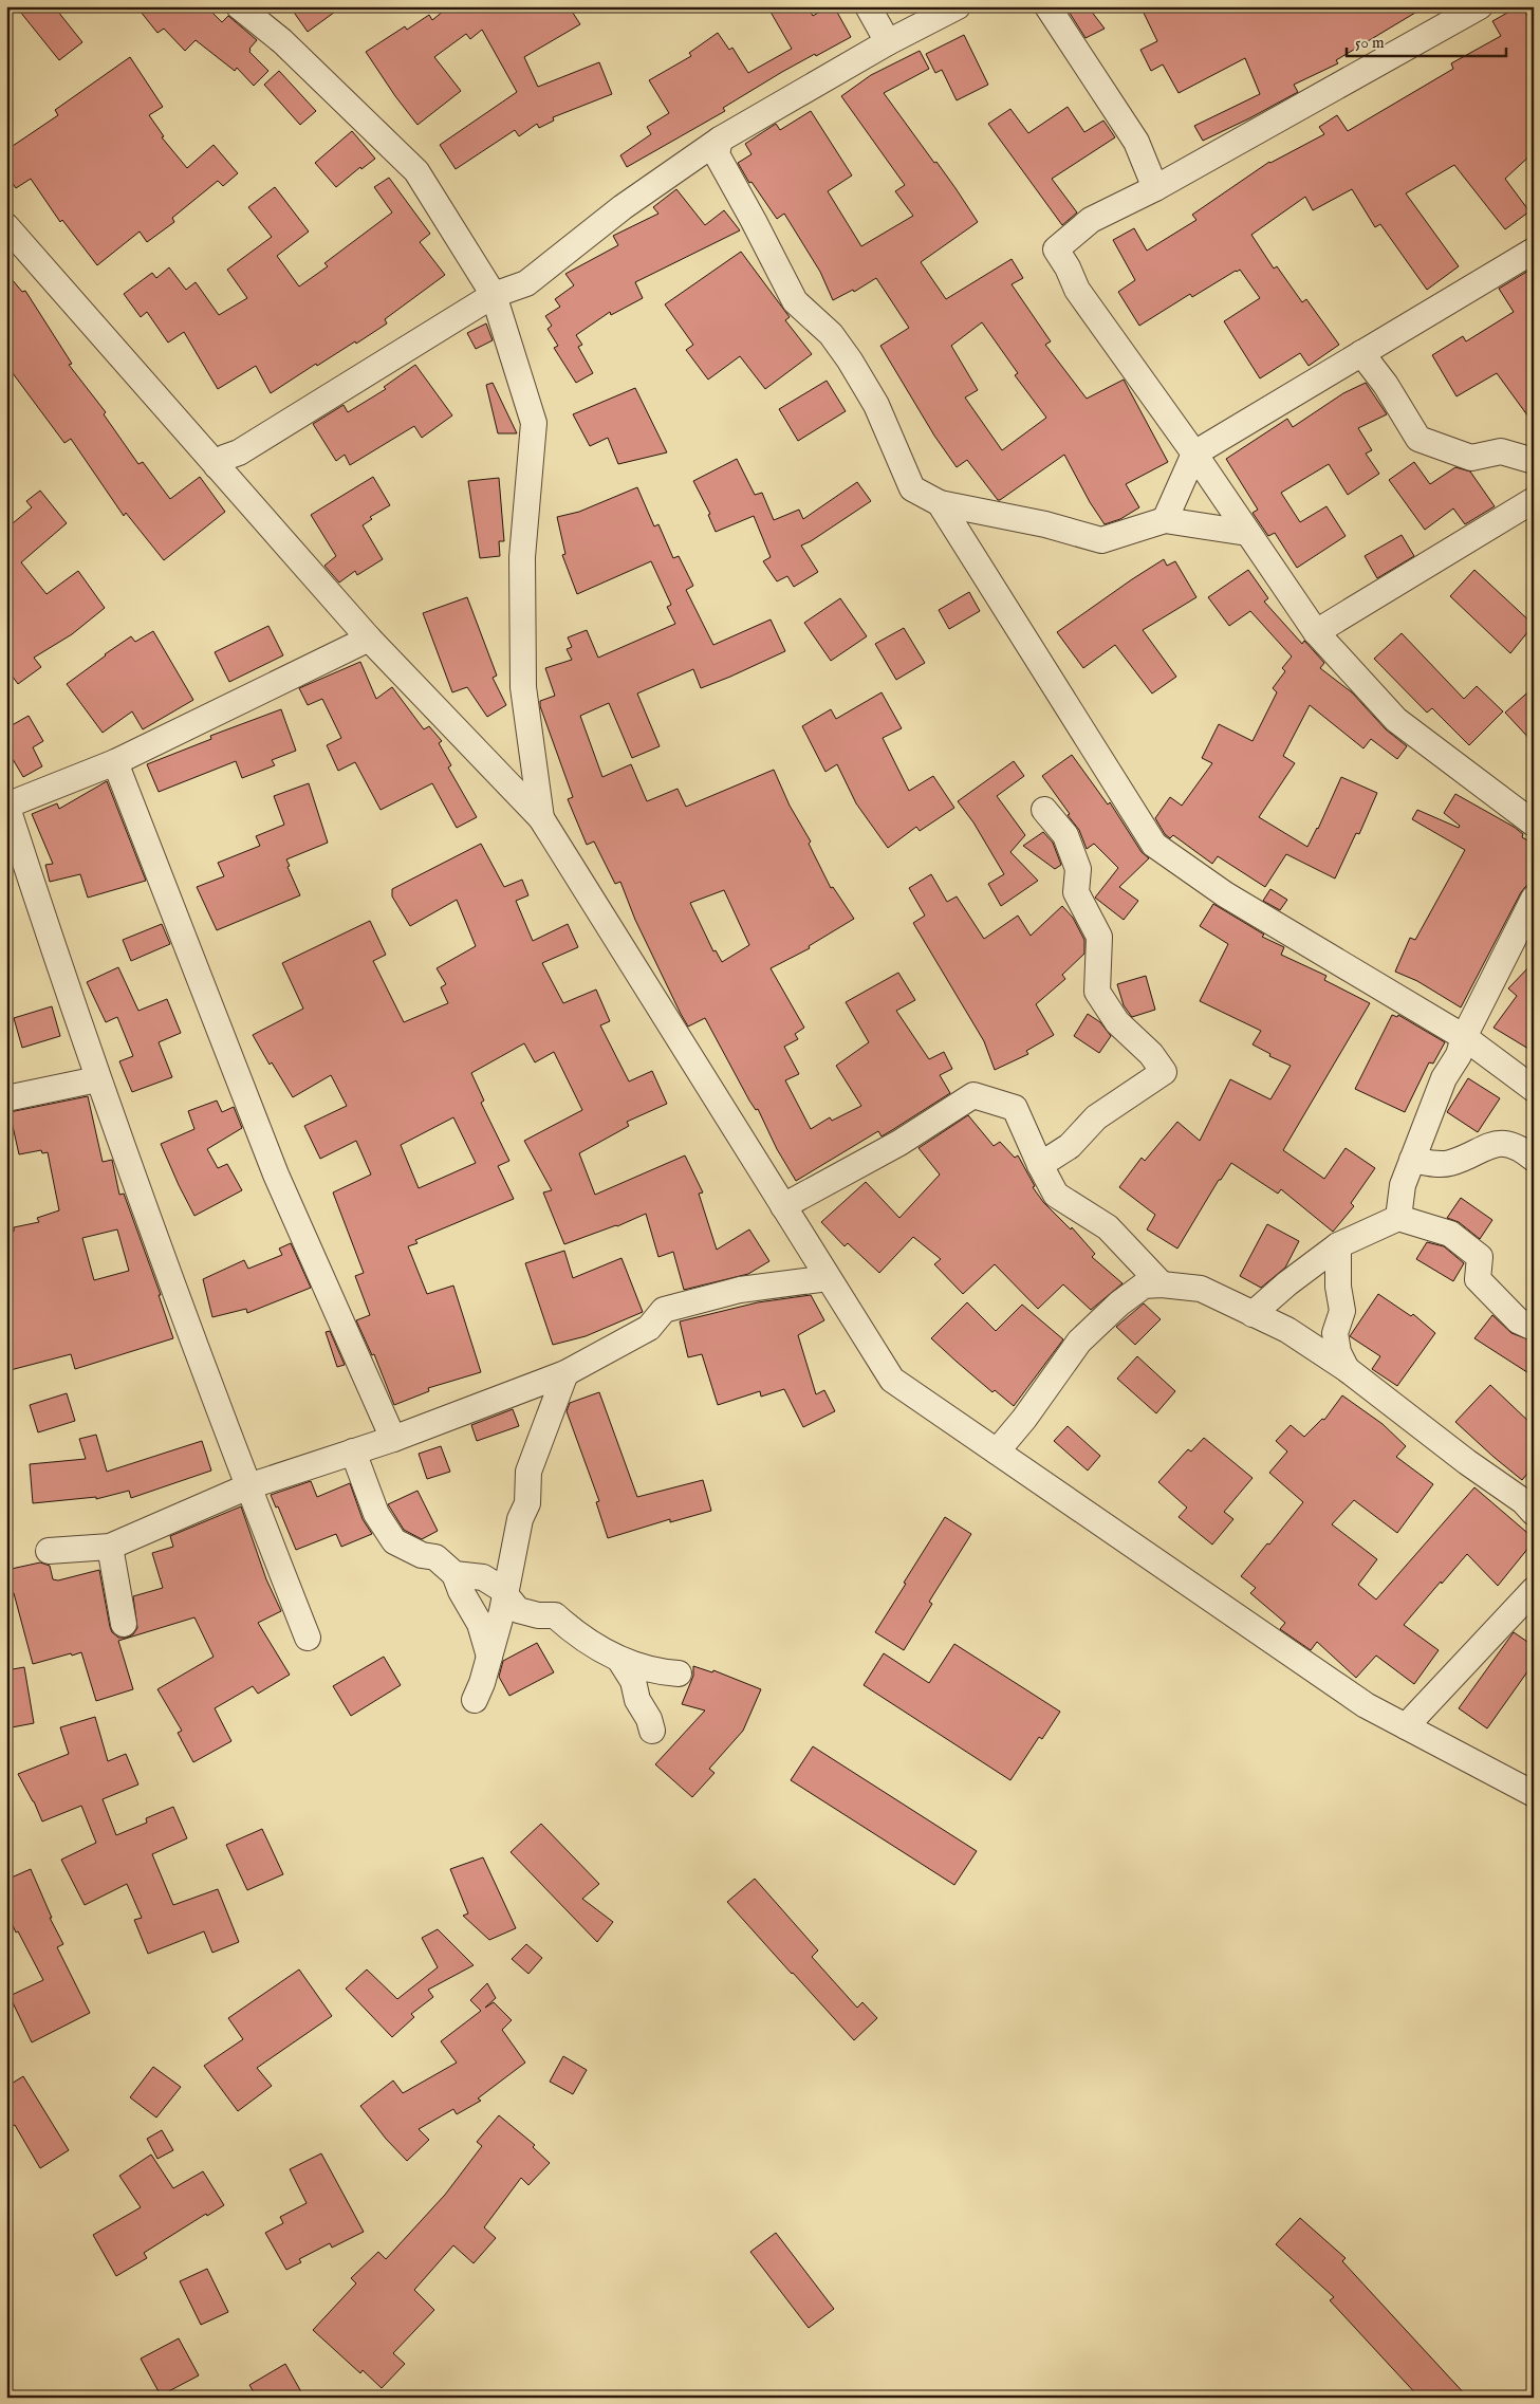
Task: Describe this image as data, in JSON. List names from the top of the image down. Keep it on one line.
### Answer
{"scale_bar":"50 m"}
